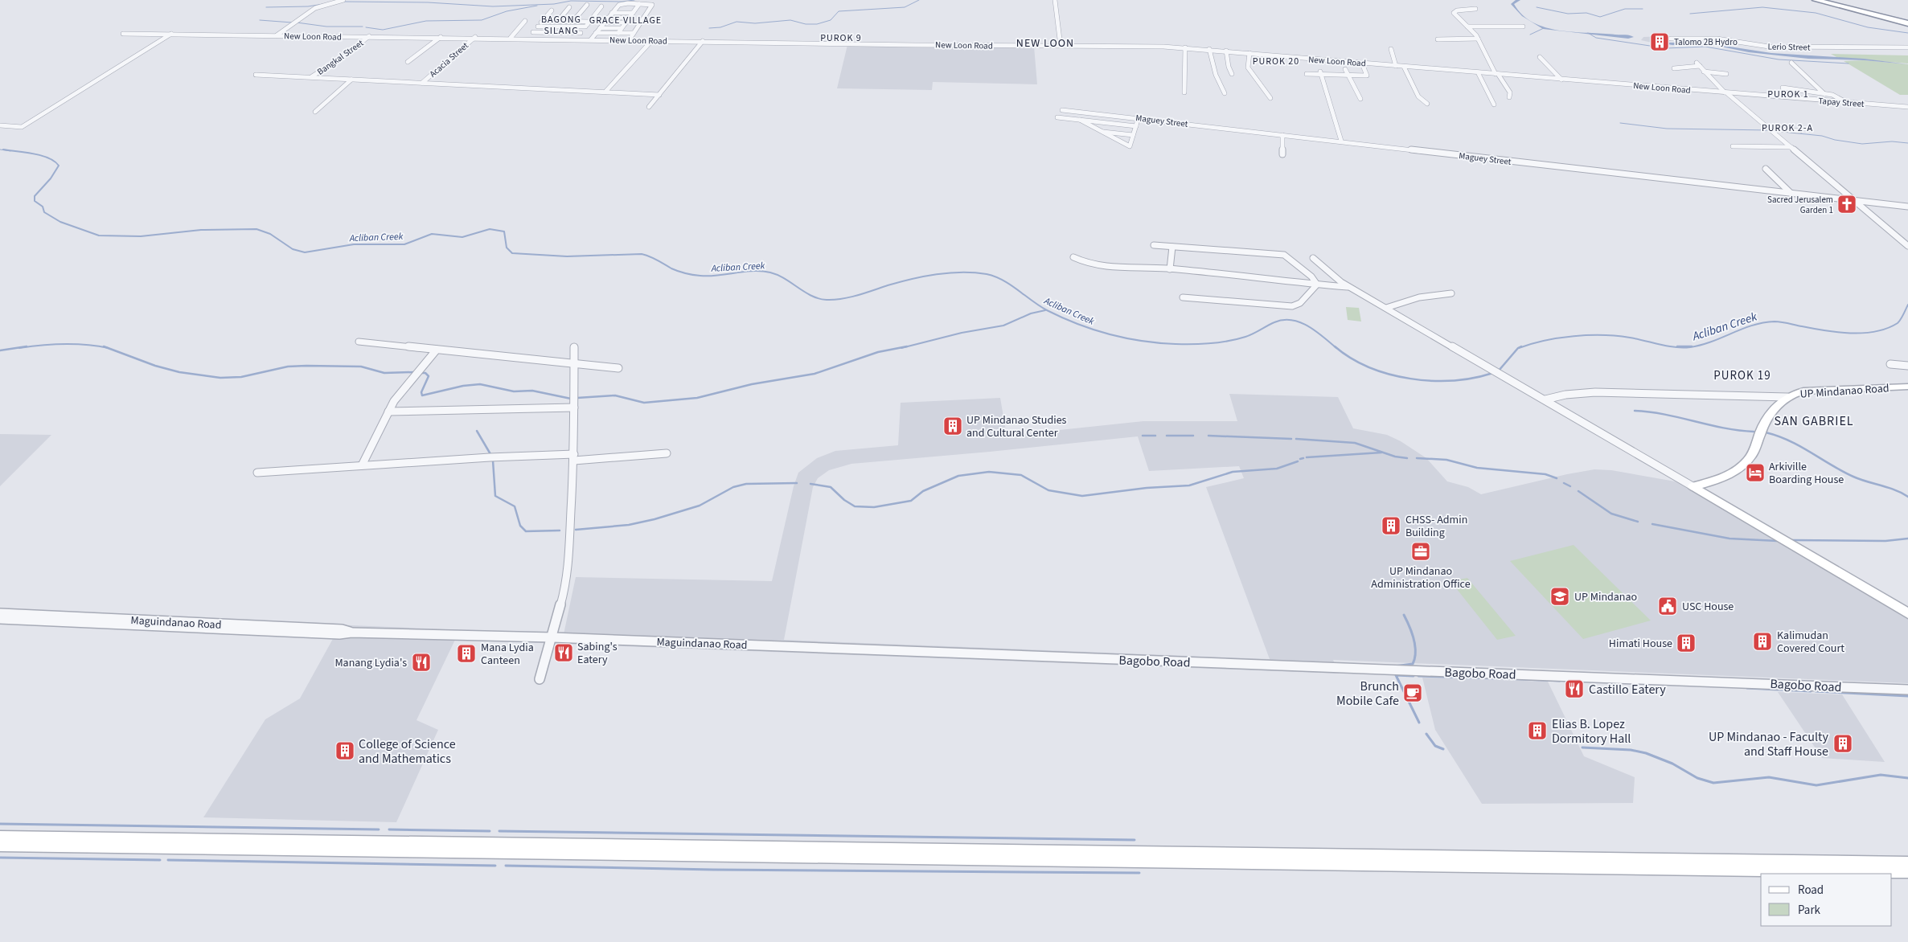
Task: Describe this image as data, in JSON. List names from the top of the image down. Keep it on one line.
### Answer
{"streets":{"street":["New Loon Road","Lerio Street","Bangkal Street","Acacia Street","Tapay Street","Maguey Street","UP Mindanao Road","Maguindanao Road","Bagobo Road"]},"crossings":[["New Loon Road","Bangkal Street"],["New Loon Road","Acacia Street"],["New Loon Road","Tapay Street"],["Maguindanao Road","Bagobo Road"]],"districts":["BAGONG SILANG","GRACE VILLAGE","PUROK 9","NEW LOON","PUROK 20","PUROK 1","PUROK 2-A","PUROK 19","SAN GABRIEL"],"water":["Acliban Creek"],"places":{"building":["Talomo 2B Hydro","UP Mindanao Studies and Cultural Center","CHSS- Admin Building","Kalimudan Covered Court","Himati House","Mana Lydia Canteen","Elias B. Lopez Dormitory Hall","UP Mindanao - Faculty and Staff House","College of Science and Mathematics"],"church":["Sacred Jerusalem Garden 1"],"hotel":["Arkiville Boarding House"],"office":["UP Mindanao Administration Office"],"school or university":["UP Mindanao"],"public building":["USC House"],"restaurant":["Sabing's Eatery","Manang Lydia's","Castillo Eatery"],"cafe":["Brunch Mobile Cafe"]},"legend":["Road","Park"]}
